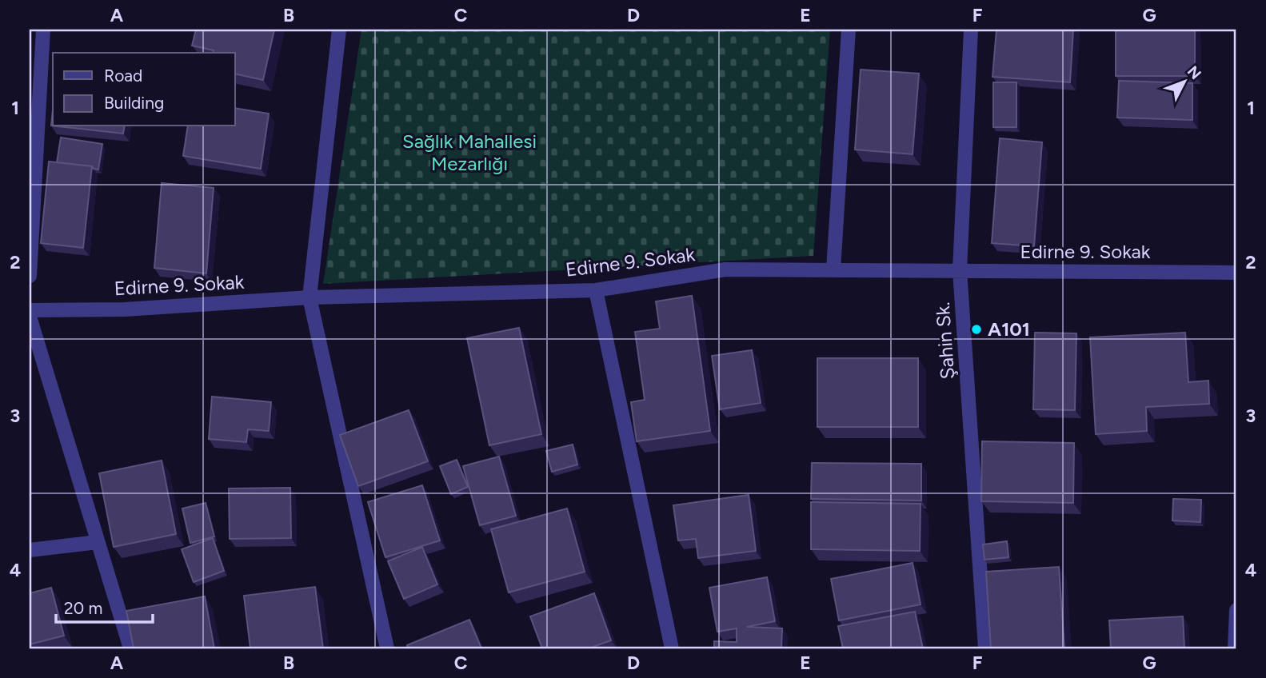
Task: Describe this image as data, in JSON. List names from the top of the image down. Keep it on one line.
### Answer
{"streets":{"street":["Edirne 9. Sokak","Şahin Sk."]},"crossings":[["Edirne 9. Sokak","Şahin Sk."]],"parks":["Sağlık Mahallesi Mezarlığı"],"places":["A101"],"legend":["Road","Building"],"scale_bar":"20 m","north":"top right","grid":{"columns":["A","B","C","D","E","F","G"],"rows":["1","2","3","4"]}}
